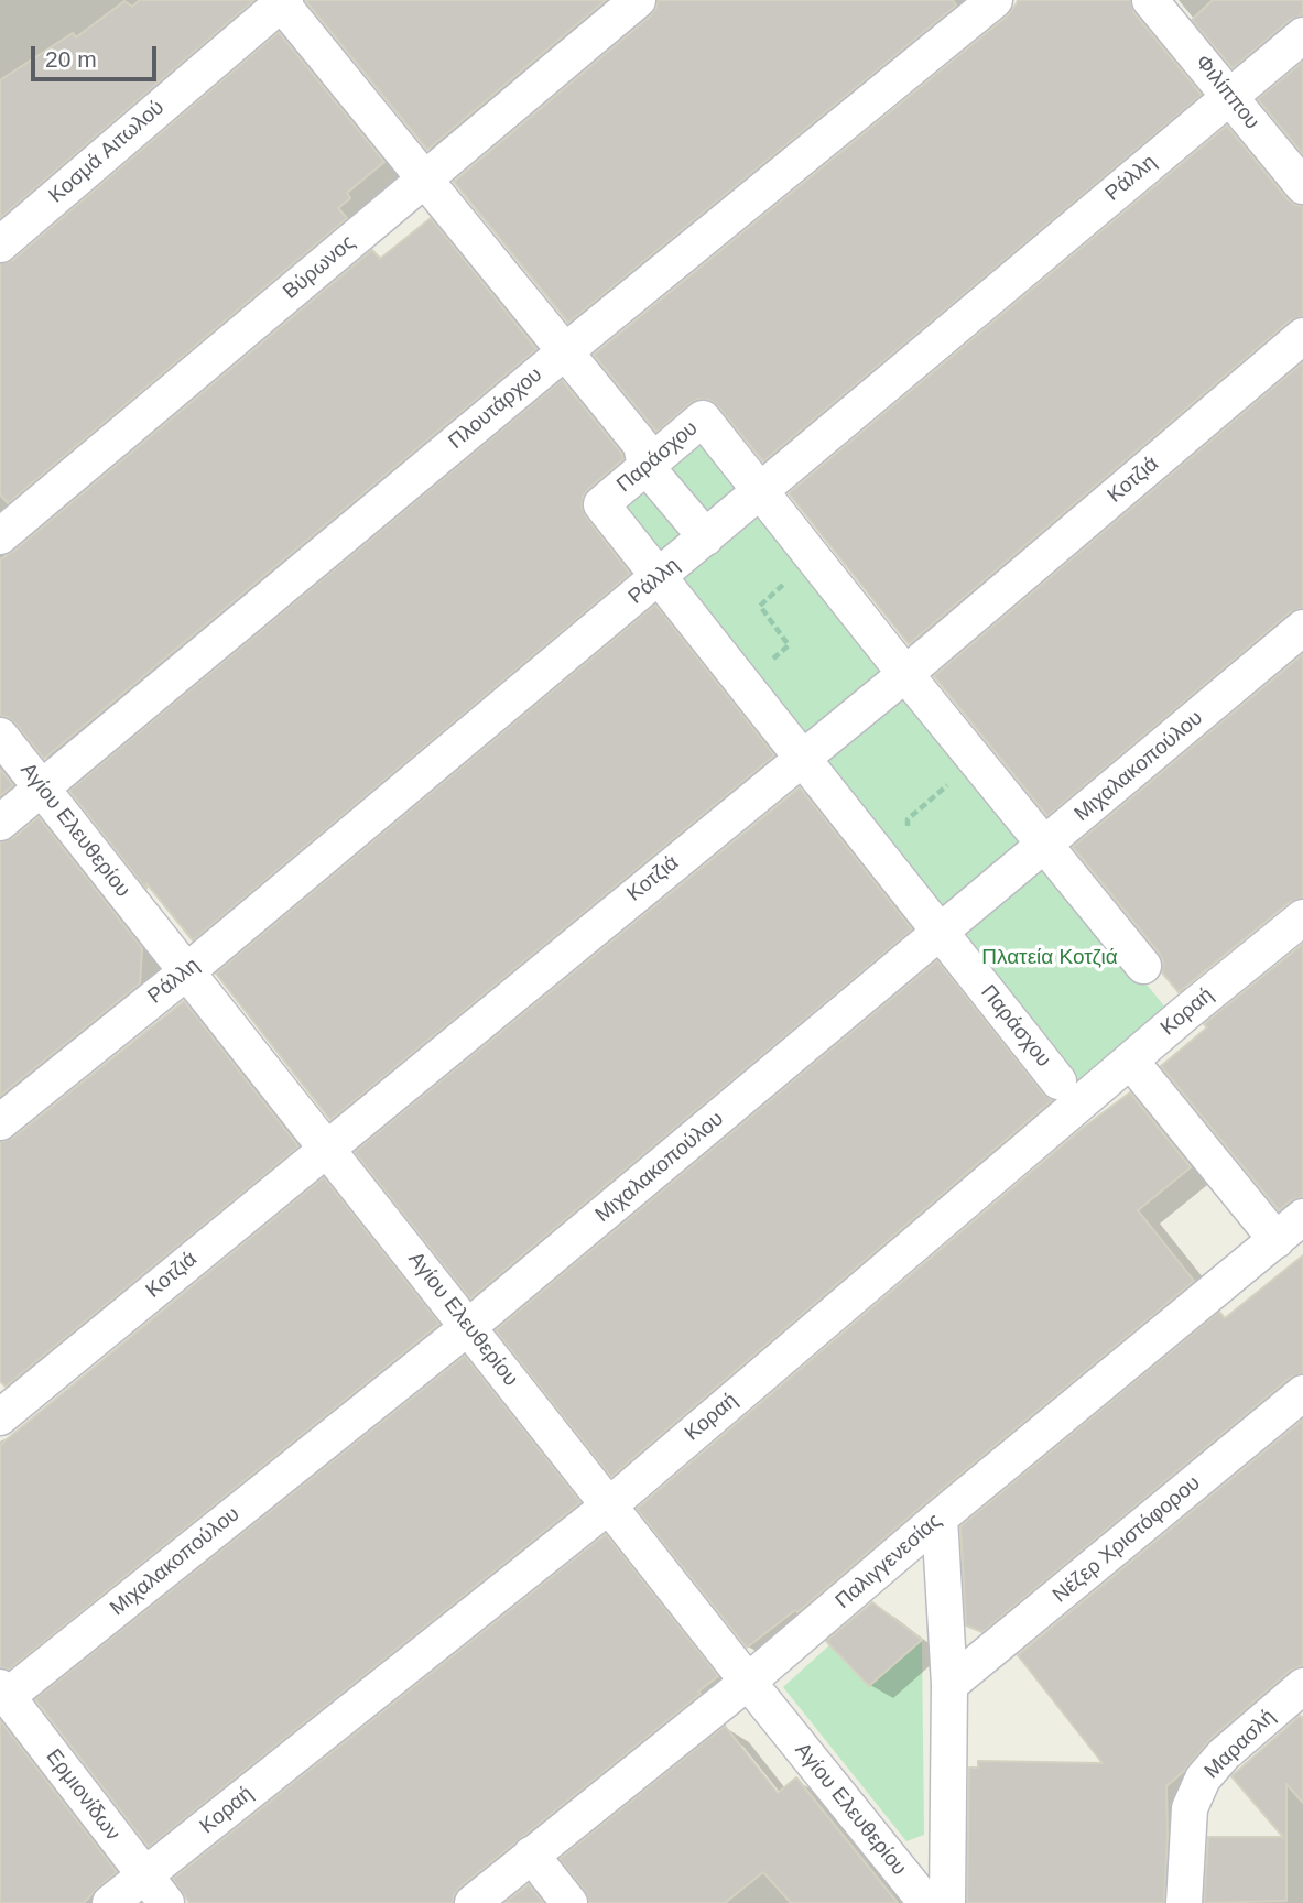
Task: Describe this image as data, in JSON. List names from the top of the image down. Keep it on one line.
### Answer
{"streets":{"street":["Φιλίππου","Κοσμά Αιτωλού","Ράλλη","Βύρωνος","Πλουτάρχου","Παράσχου","Κοτζιά","Μιχαλακοπούλου","Αγίου Ελευθερίου","Κοραή","Nέζερ Χριστόφορου","Παλιγγενεσίας","Μαρασλή","Ερμιονίδων"]},"crossings":[["Φιλίππου","Ράλλη"],["Κοσμά Αιτωλού","Παράσχου"],["Ράλλη","Παράσχου"],["Ράλλη","Αγίου Ελευθερίου"],["Βύρωνος","Παράσχου"],["Πλουτάρχου","Παράσχου"],["Πλουτάρχου","Αγίου Ελευθερίου"],["Παράσχου","Κοτζιά"],["Παράσχου","Μιχαλακοπούλου"],["Κοτζιά","Αγίου Ελευθερίου"],["Μιχαλακοπούλου","Αγίου Ελευθερίου"],["Μιχαλακοπούλου","Ερμιονίδων"],["Αγίου Ελευθερίου","Κοραή"],["Αγίου Ελευθερίου","Παλιγγενεσίας"],["Κοραή","Ερμιονίδων"]],"parks":["Πλατεία Κοτζιά"],"scale_bar":"20 m"}
